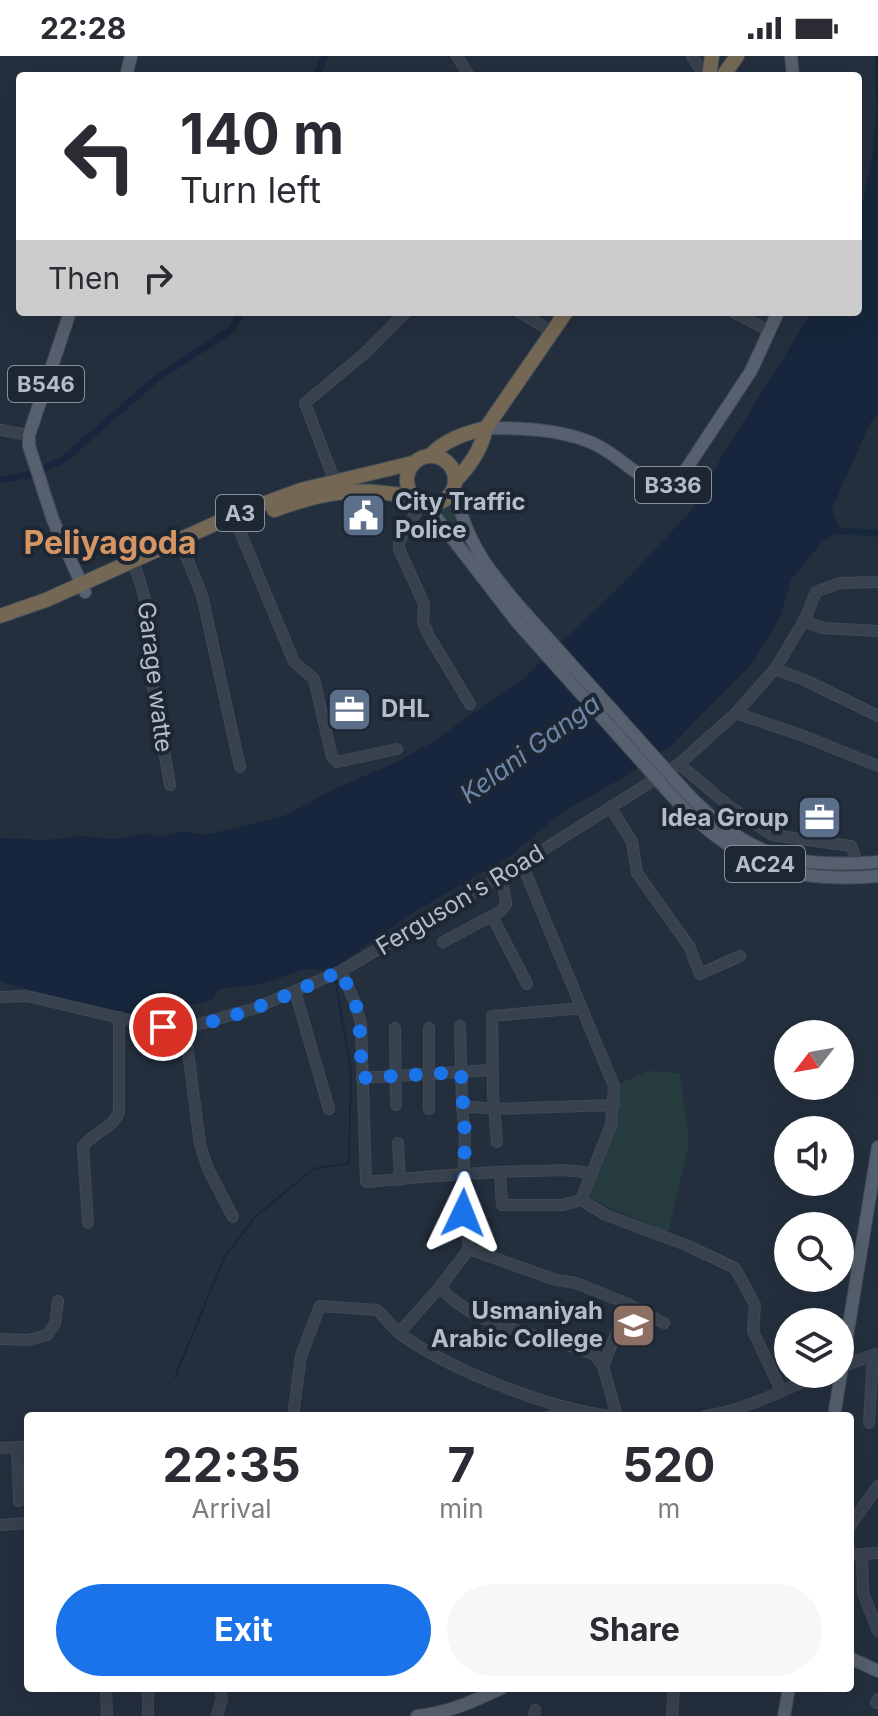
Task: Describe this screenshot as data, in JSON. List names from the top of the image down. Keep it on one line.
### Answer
{"streets":{"highway":["A3"],"main road":["B546","B336","AC24"],"street":["Garage watte","Ferguson's Road"]},"crossings":[["B546","A3"],["A3","Garage watte"]],"districts":["Peliyagoda"],"water":["Kelani Ganga"],"places":{"public building":["City Traffic Police"],"office":["DHL","Idea Group"],"school or university":["Usmaniyah Arabic College"]},"north":"bottom left","page":{"status":"22:28","turn":["140 m","Turn left"],"then":"Then","eta":["22:35","Arrival","7","min","520","m"],"buttons":["Exit","Share"]}}
